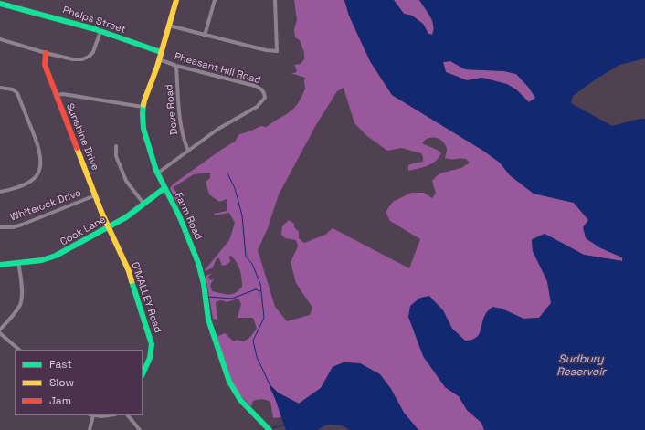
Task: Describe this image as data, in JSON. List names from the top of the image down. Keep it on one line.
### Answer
{"streets":{"street":["Phelps Street","Pheasant Hill Road","Dove Road","Sunshine Drive","Whitelock Drive","Farm Road","Cook Lane","O'MALLEY Road"]},"crossings":[["Phelps Street","Farm Road"],["Pheasant Hill Road","Dove Road"],["Pheasant Hill Road","Farm Road"],["Sunshine Drive","Whitelock Drive"],["Sunshine Drive","Cook Lane"],["Sunshine Drive","O'MALLEY Road"],["Farm Road","Cook Lane"],["Cook Lane","O'MALLEY Road"]],"water":["Sudbury Reservoir"],"legend":["Fast","Slow","Jam"]}
